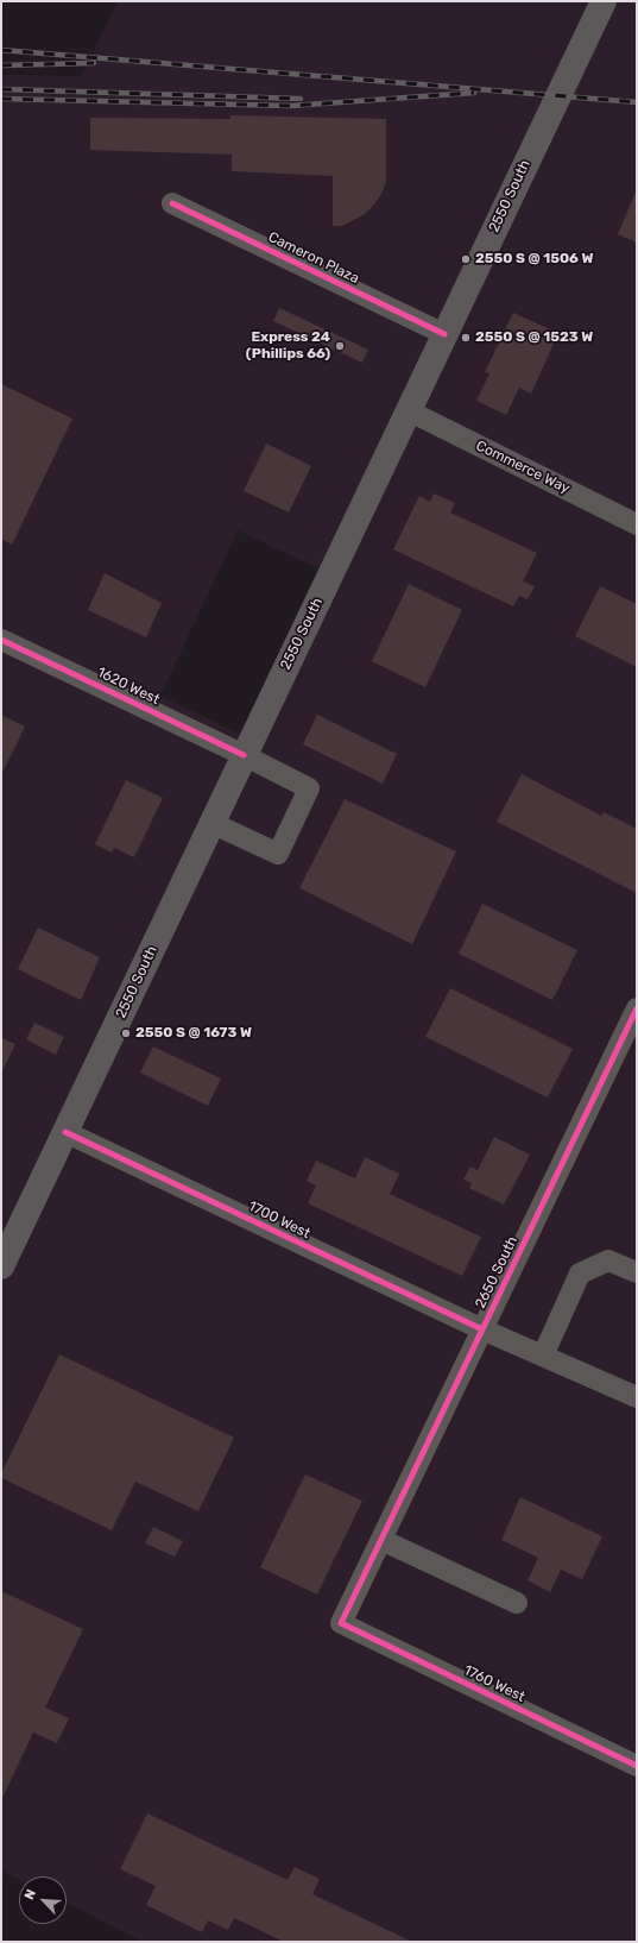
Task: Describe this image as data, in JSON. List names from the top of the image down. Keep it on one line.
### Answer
{"streets":{"main road":["2550 South"],"street":["Cameron Plaza","Commerce Way","1620 West","1700 West","2650 South","1760 West"]},"crossings":[["2550 South","Cameron Plaza"],["2550 South","Commerce Way"],["2550 South","1620 West"],["2550 South","1700 West"],["1700 West","2650 South"],["2650 South","1760 West"]],"places":["2550 S @ 1506 W","2550 S @ 1523 W","Express 24 (Phillips 66)","2550 S @ 1673 W"],"north":"top left"}
